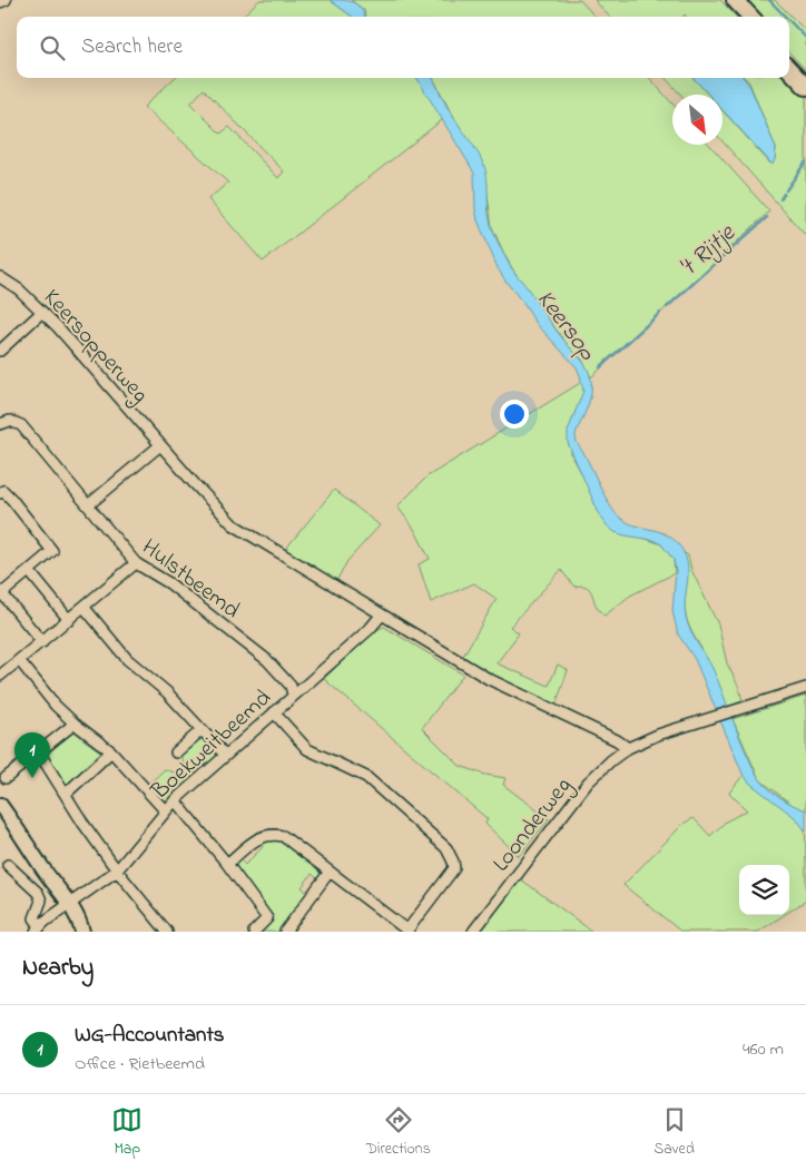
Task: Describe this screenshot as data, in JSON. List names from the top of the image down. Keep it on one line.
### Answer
{"streets":{"street":["Keersopperweg","Hulstbeemd","Boekweitbeemd","Loonderweg"]},"crossings":[["Hulstbeemd","Boekweitbeemd"]],"water":["'t Rijtje","Keersop"],"north":"bottom right","page":{"search":"Search here","pins":"1","heading":"Nearby","list":[{"mark":"1","name":"WG-Accountants","note":"Office · Rietbeemd","value":"460 m"}],"nav":["Map","Directions","Saved"]}}
